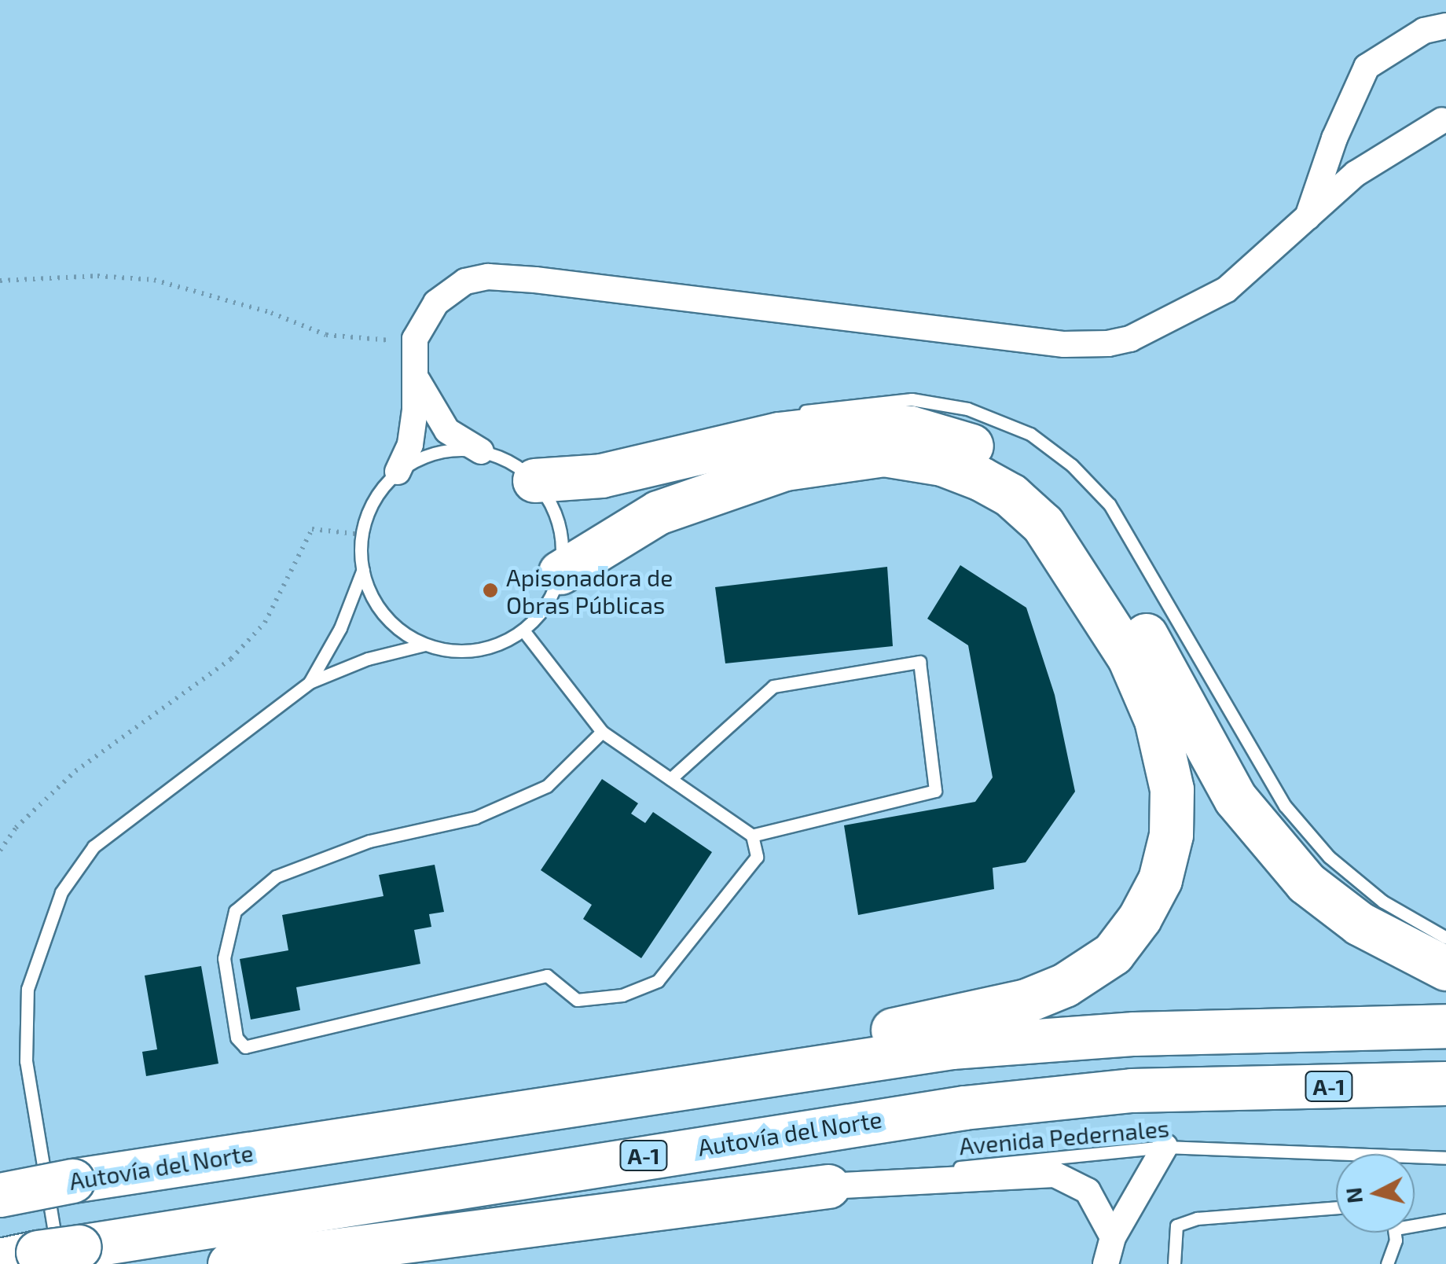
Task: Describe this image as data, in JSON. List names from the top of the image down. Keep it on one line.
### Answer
{"streets":{"highway":["A-1","Autovía del Norte"],"lane":["Avenida Pedernales"]},"places":["Apisonadora de Obras Públicas"],"north":"left"}
